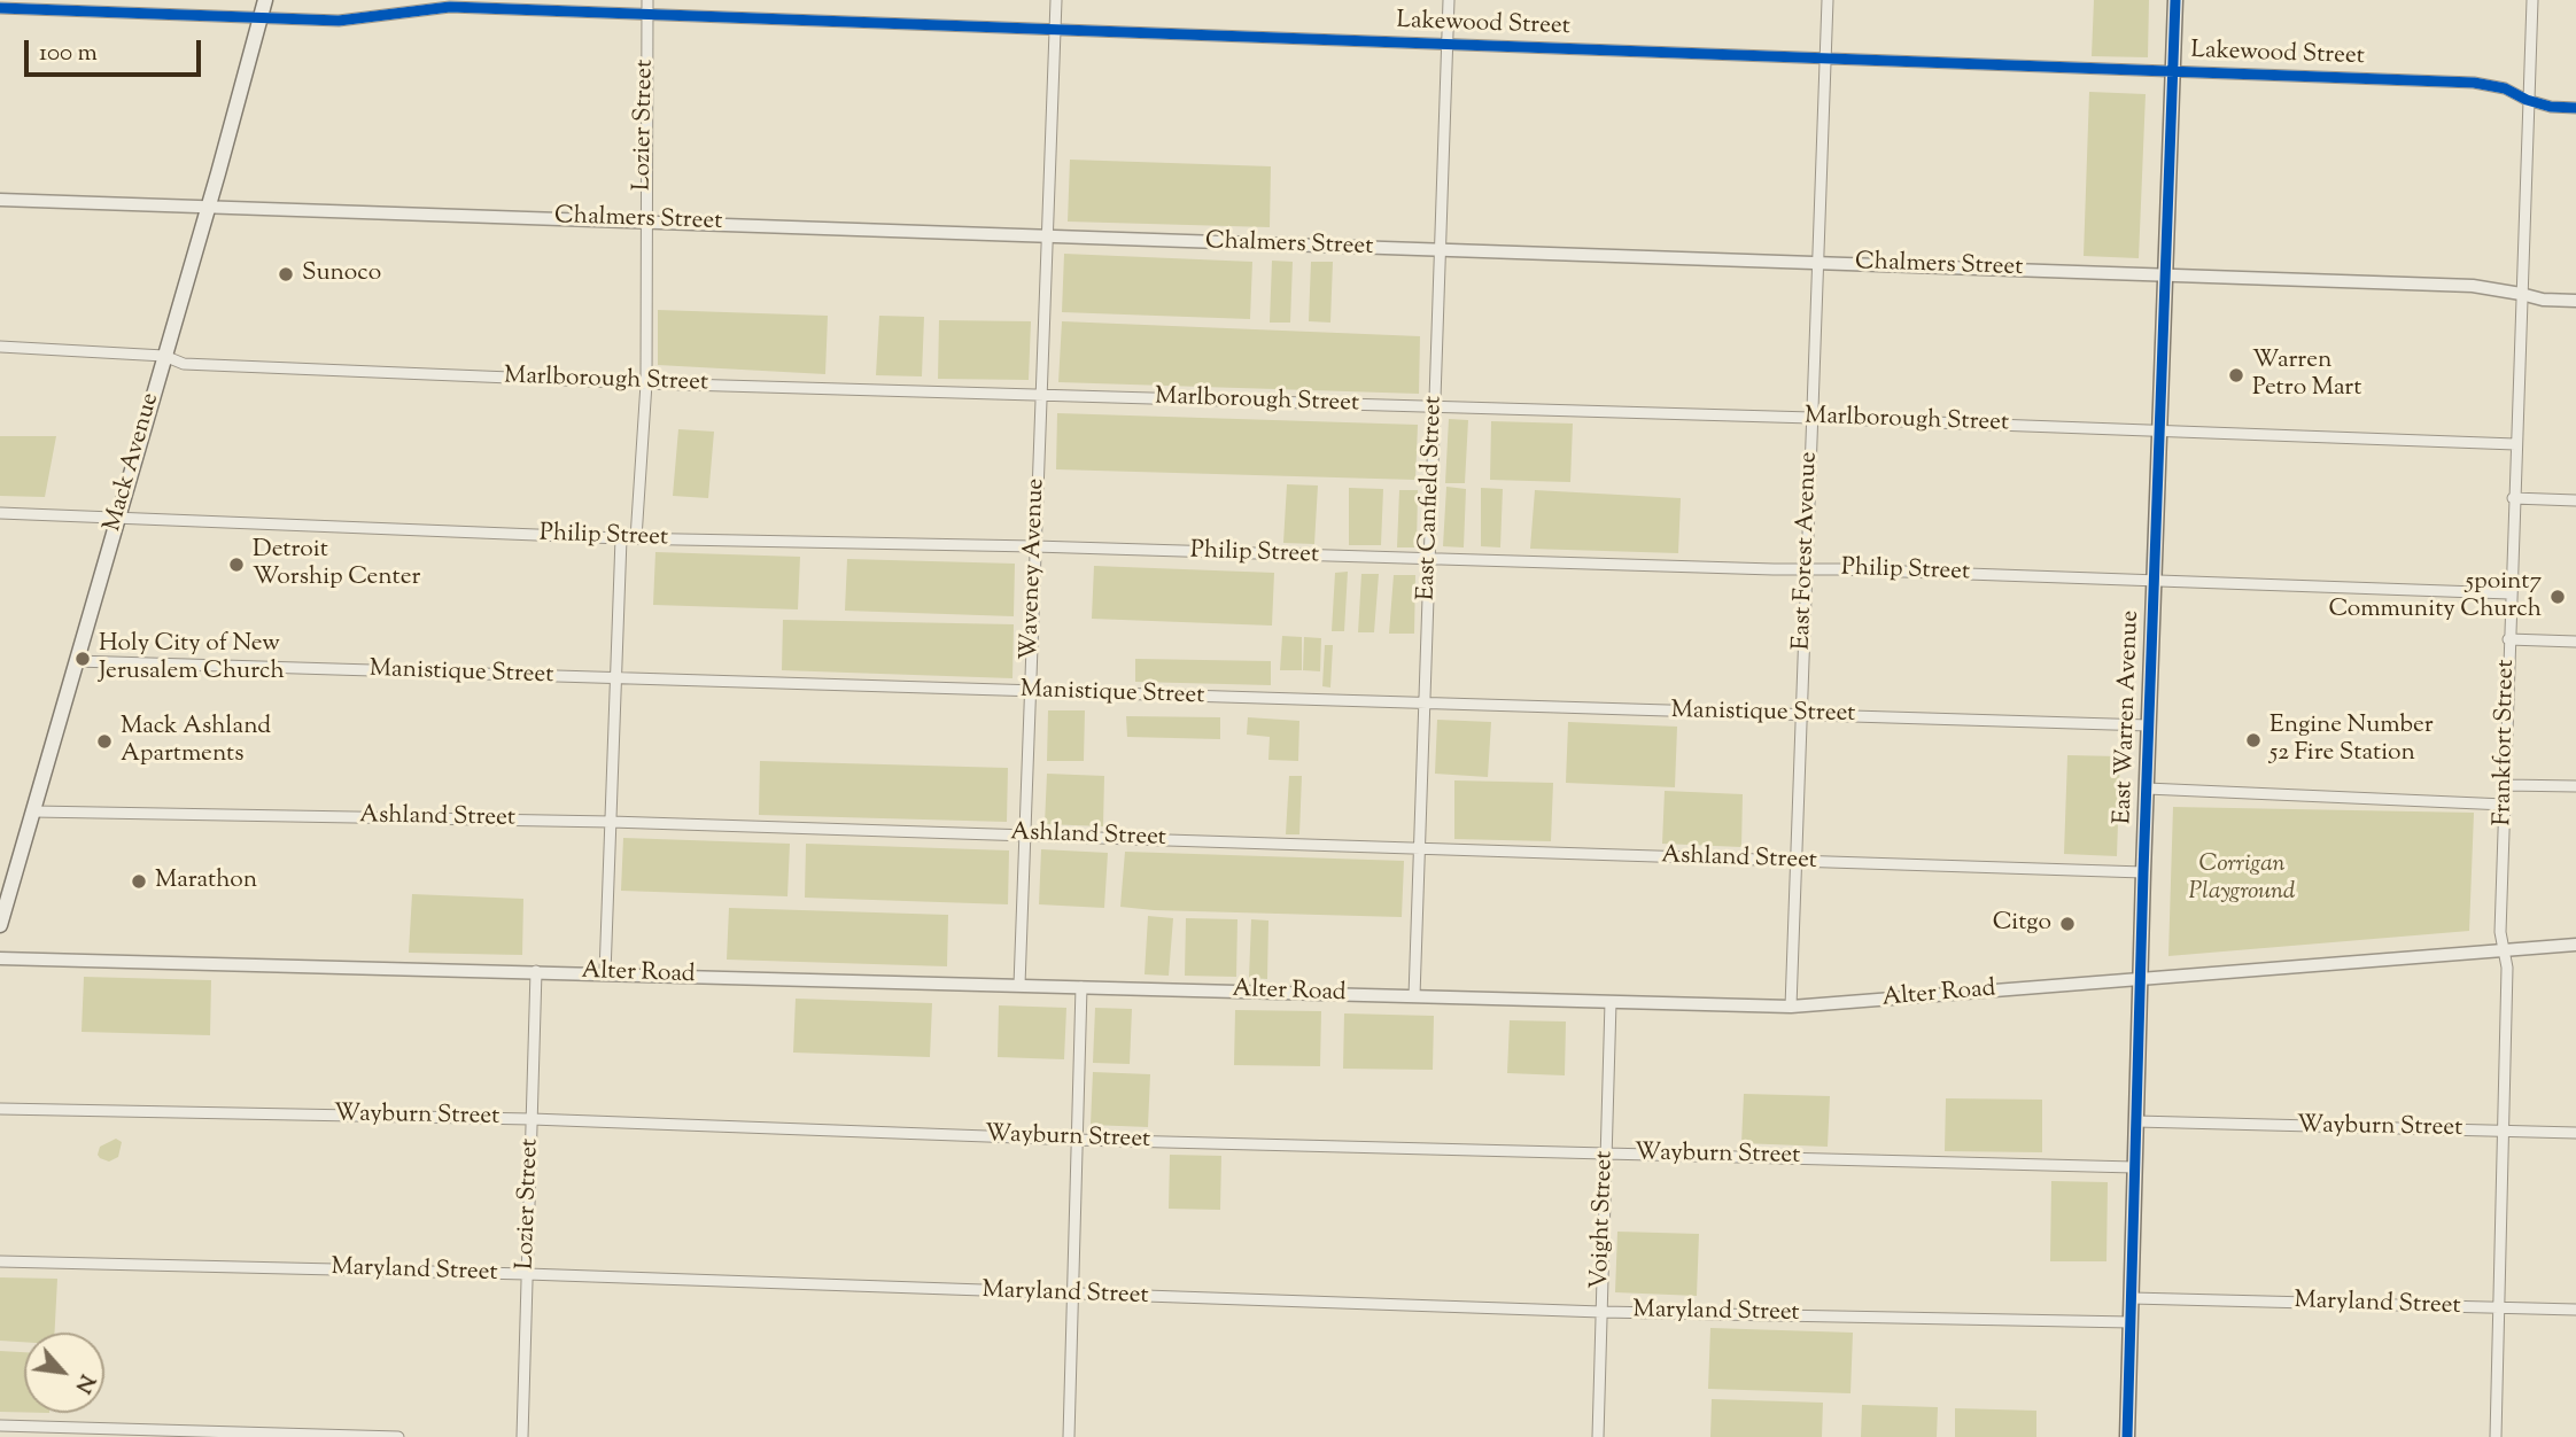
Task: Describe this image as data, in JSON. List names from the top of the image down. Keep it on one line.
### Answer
{"streets":{"main road":["Mack Avenue","East Warren Avenue"],"street":["Lakewood Street","Lozier Street","Chalmers Street","Marlborough Street","East Canfield Street","Philip Street","East Forest Avenue","Waveney Avenue","Manistique Street","Frankfort Street","Ashland Street","Alter Road","Wayburn Street","Voight Street","Maryland Street"]},"crossings":[["Lakewood Street","Lozier Street"],["Lakewood Street","Mack Avenue"],["Lakewood Street","East Canfield Street"],["Lakewood Street","East Forest Avenue"],["Lakewood Street","East Warren Avenue"],["Lakewood Street","Frankfort Street"],["Lozier Street","Chalmers Street"],["Lozier Street","Marlborough Street"],["Lozier Street","Philip Street"],["Lozier Street","Alter Road"],["Lozier Street","Wayburn Street"],["Lozier Street","Maryland Street"],["Chalmers Street","Mack Avenue"],["Chalmers Street","East Canfield Street"],["Chalmers Street","East Forest Avenue"],["Chalmers Street","Waveney Avenue"],["Chalmers Street","East Warren Avenue"],["Chalmers Street","Frankfort Street"],["Marlborough Street","Mack Avenue"],["Marlborough Street","East Canfield Street"],["Marlborough Street","East Forest Avenue"],["Marlborough Street","Waveney Avenue"],["Marlborough Street","East Warren Avenue"],["Marlborough Street","Frankfort Street"],["Mack Avenue","Philip Street"],["Mack Avenue","Manistique Street"],["Mack Avenue","Ashland Street"],["East Canfield Street","Philip Street"],["East Canfield Street","Manistique Street"],["East Canfield Street","Ashland Street"],["East Canfield Street","Alter Road"],["Philip Street","East Forest Avenue"],["Philip Street","Waveney Avenue"],["Philip Street","East Warren Avenue"],["Philip Street","Frankfort Street"],["East Forest Avenue","Manistique Street"],["East Forest Avenue","Ashland Street"],["East Forest Avenue","Alter Road"],["Waveney Avenue","Manistique Street"],["Waveney Avenue","Ashland Street"],["Waveney Avenue","Alter Road"],["Manistique Street","East Warren Avenue"],["East Warren Avenue","Ashland Street"],["East Warren Avenue","Alter Road"],["East Warren Avenue","Wayburn Street"],["East Warren Avenue","Maryland Street"],["Frankfort Street","Alter Road"],["Frankfort Street","Wayburn Street"],["Frankfort Street","Maryland Street"],["Alter Road","Voight Street"],["Wayburn Street","Voight Street"],["Voight Street","Maryland Street"]],"parks":["Corrigan Playground"],"places":["Sunoco","Warren Petro Mart","Detroit Worship Center","5point7 Community Church","Holy City of New Jerusalem Church","Engine Number 52 Fire Station","Mack Ashland Apartments","Marathon","Citgo"],"scale_bar":"100 m","north":"bottom right"}
